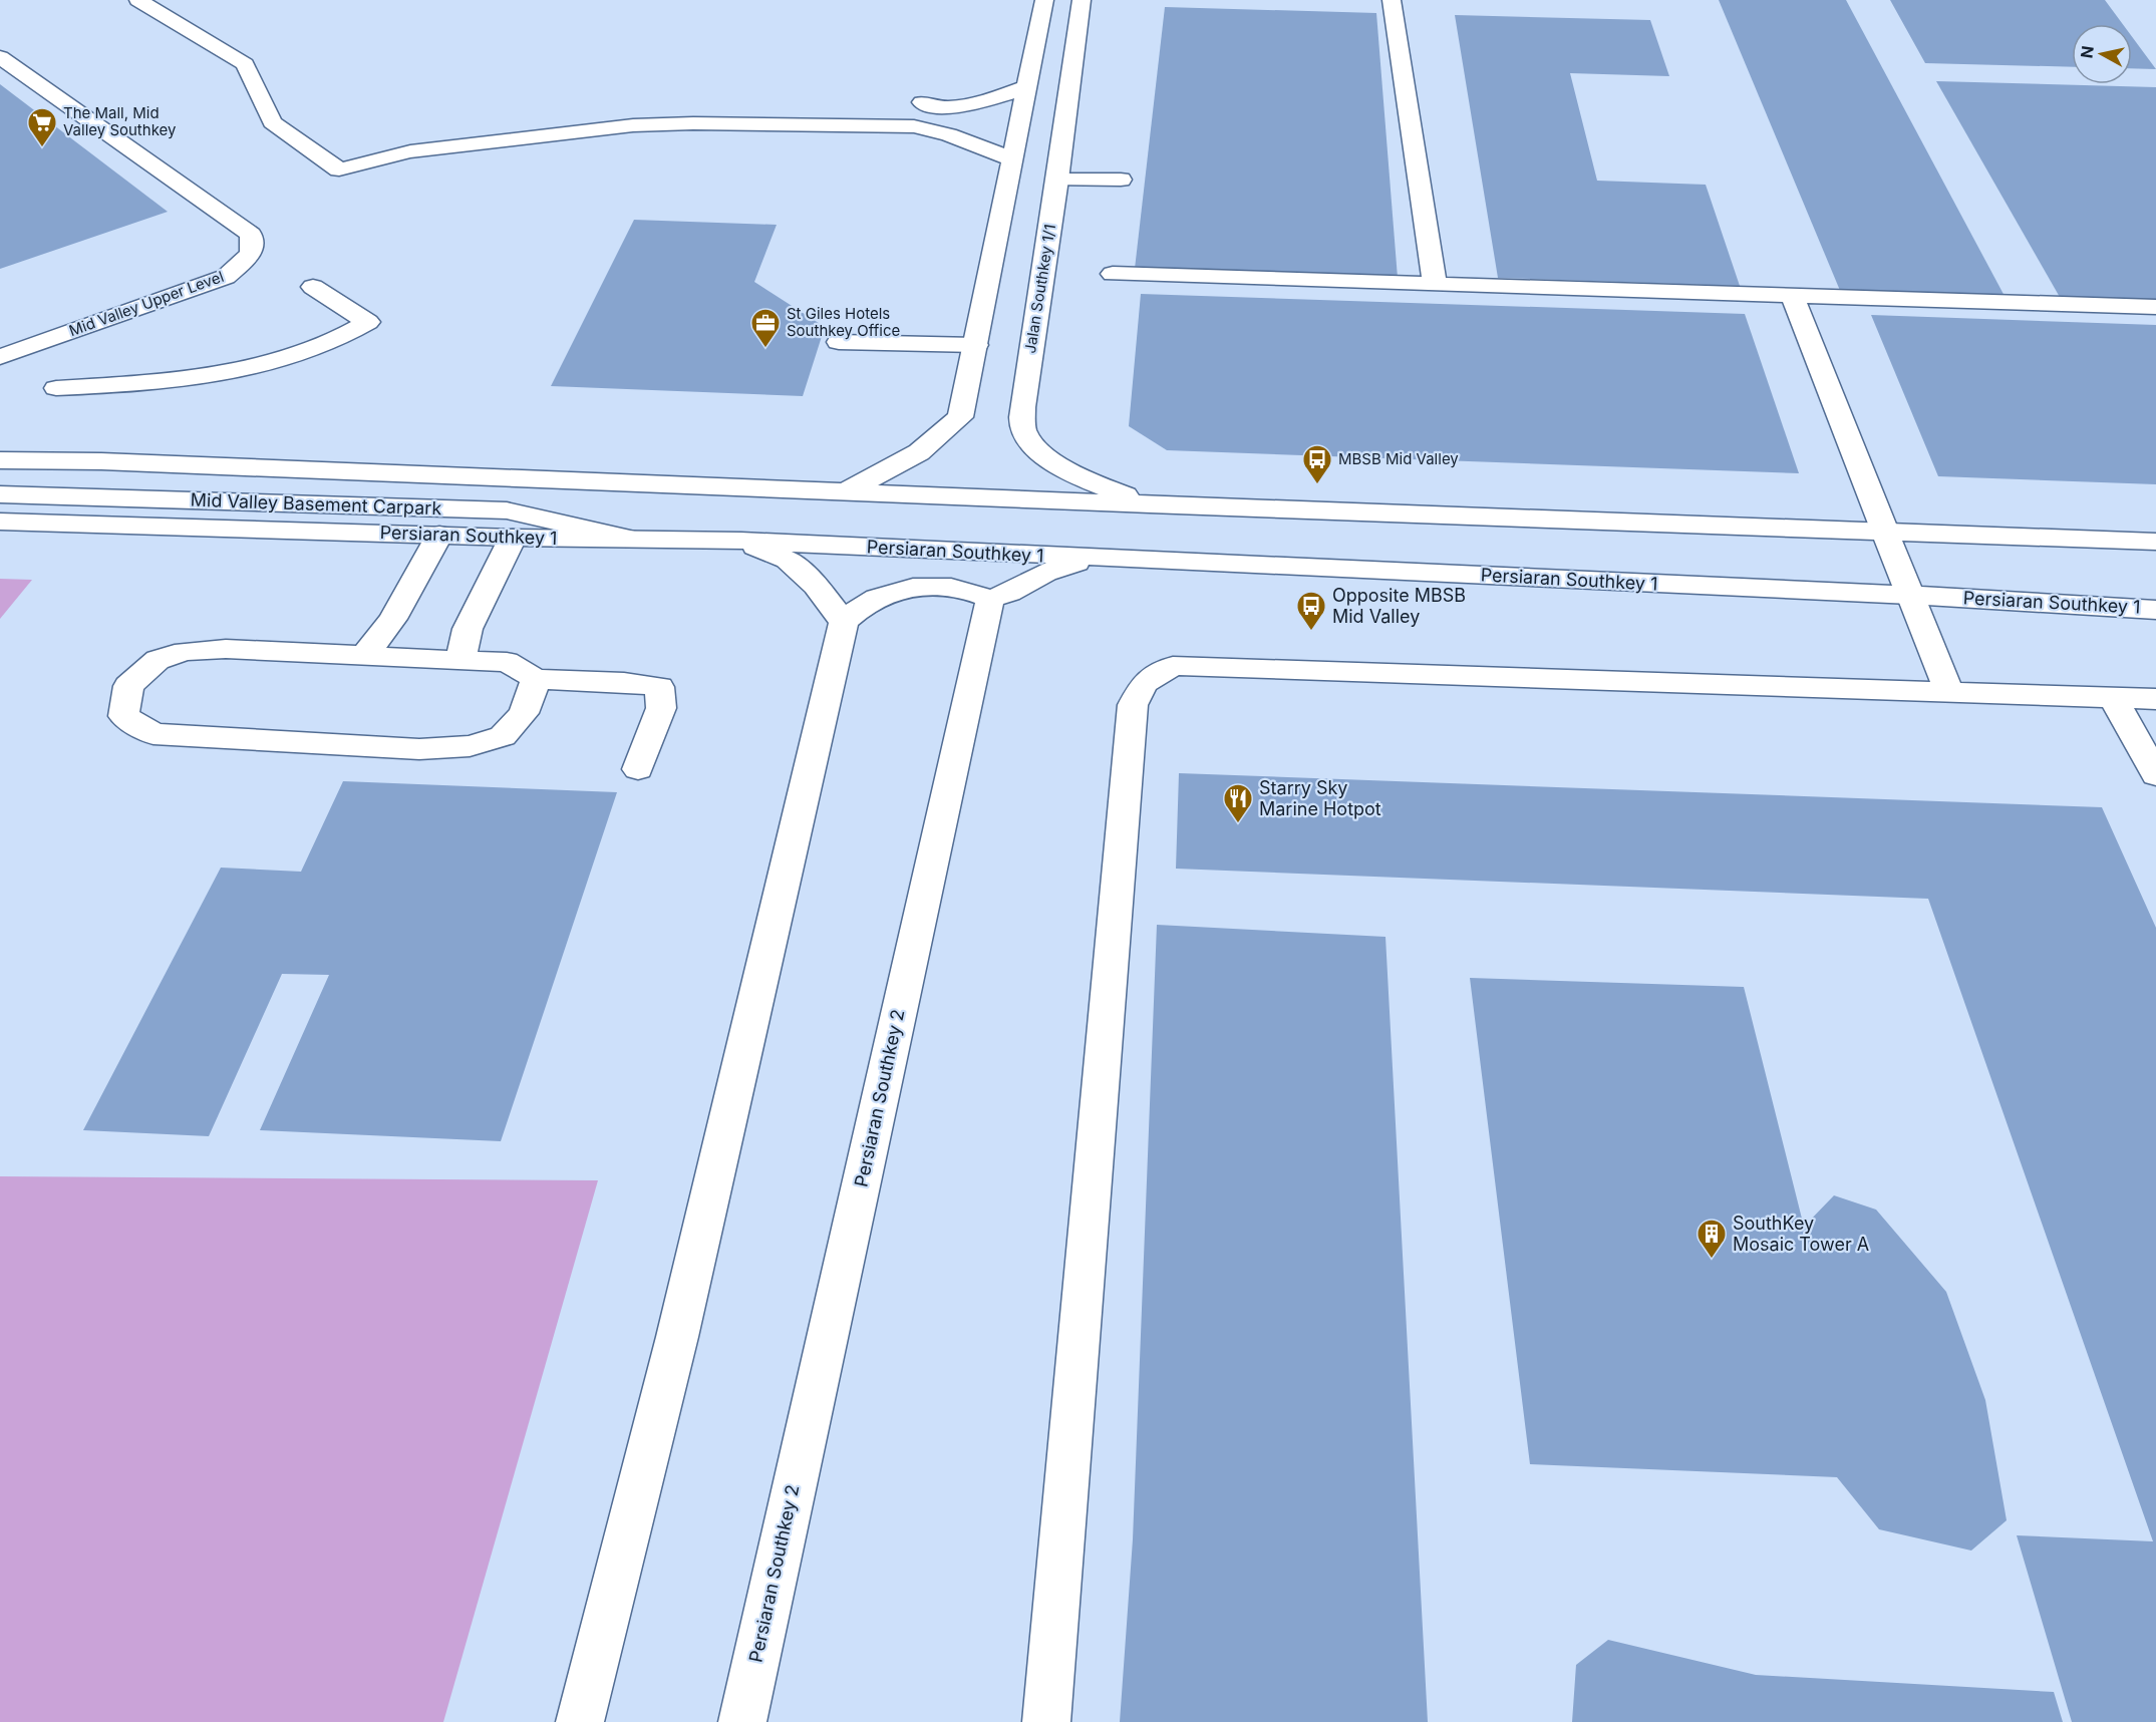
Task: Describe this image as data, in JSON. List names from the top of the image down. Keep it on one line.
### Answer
{"streets":{"street":["Jalan Southkey 1/1","Mid Valley Upper Level","Mid Valley Basement Carpark","Persiaran Southkey 1","Persiaran Southkey 2"]},"crossings":[["Mid Valley Basement Carpark","Persiaran Southkey 1"]],"places":{"supermarket":["The Mall, Mid Valley Southkey"],"office":["St Giles Hotels Southkey Office"],"bus stop":["MBSB Mid Valley","Opposite MBSB Mid Valley"],"restaurant":["Starry Sky Marine Hotpot"],"building":["SouthKey Mosaic Tower A"]},"north":"left"}
